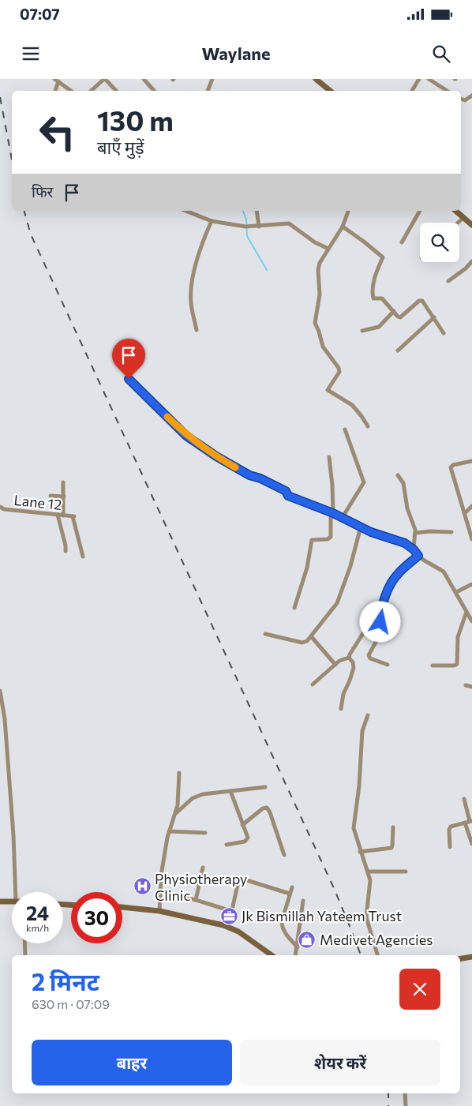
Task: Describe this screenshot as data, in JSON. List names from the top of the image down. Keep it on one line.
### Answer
{"streets":{"street":["Lane 12"]},"places":{"hospital":["Physiotherapy Clinic"],"office":["Jk Bismillah Yateem Trust"],"shop":["Medivet Agencies"]},"page":{"status":"07:07","header":"Waylane","turn":["130 m","बाएँ मुड़ें"],"then":"फिर","speed":"24 km/h","limit":"30","heading":["2 मिनट","630 m · 07:09"],"buttons":["बाहर","शेयर करें"]}}
